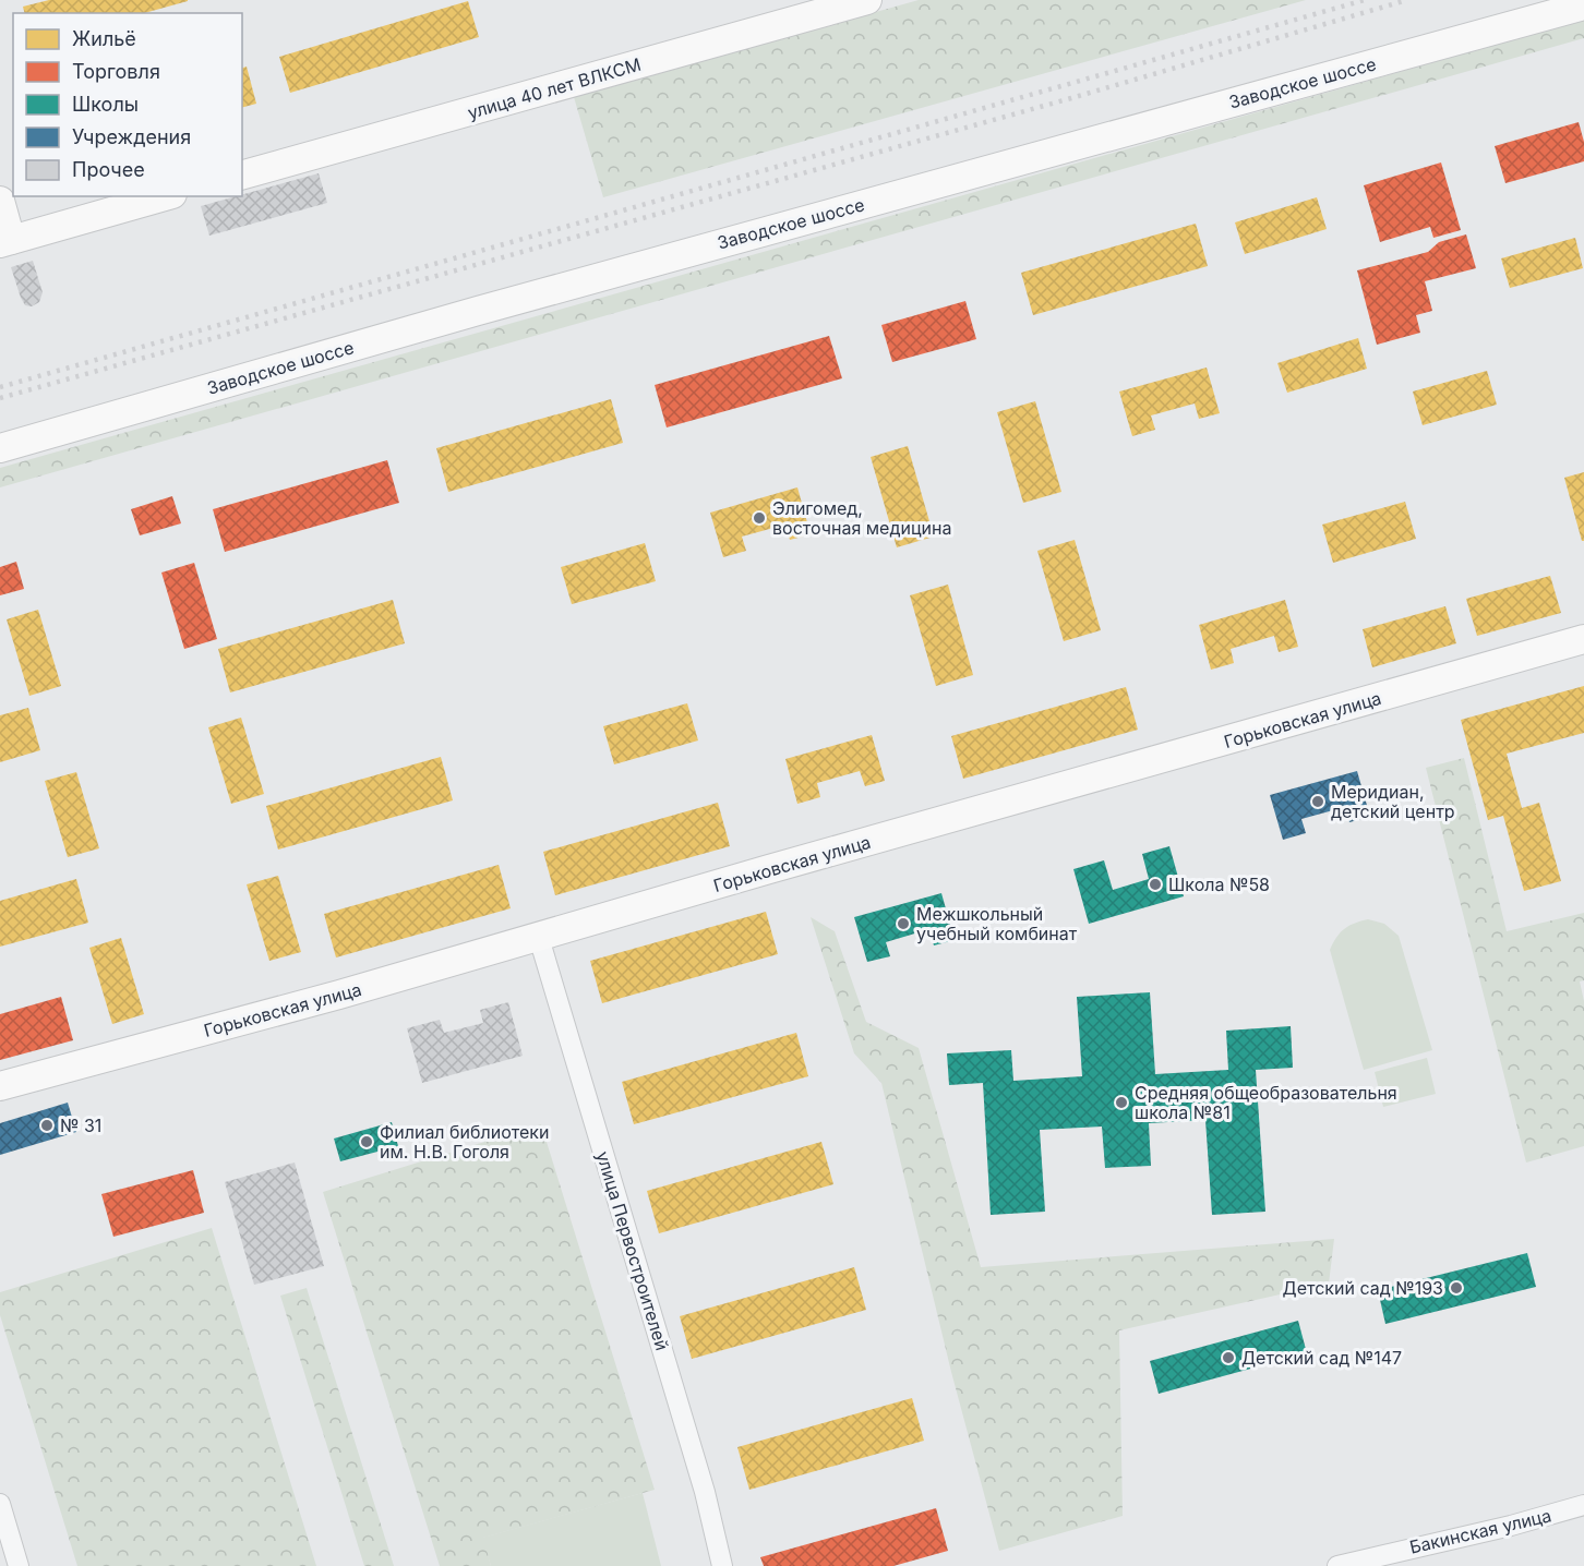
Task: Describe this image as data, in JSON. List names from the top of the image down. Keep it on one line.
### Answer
{"streets":{"street":["Заводское шоссе","улица 40 лет ВЛКСМ","Горьковская улица","улица Первостроителей","Бакинская улица"]},"crossings":[["Горьковская улица","улица Первостроителей"]],"places":["Элигомед, восточная медицина","Меридиан, детский центр","Школа №58","Межшкольный учебный комбинат","Средняя общеобразовательня школа №81","№ 31","Филиал библиотеки им. Н.В. Гоголя","Детский сад №193","Детский сад №147"],"legend":["Жильё","Торговля","Школы","Учреждения","Прочее"]}
